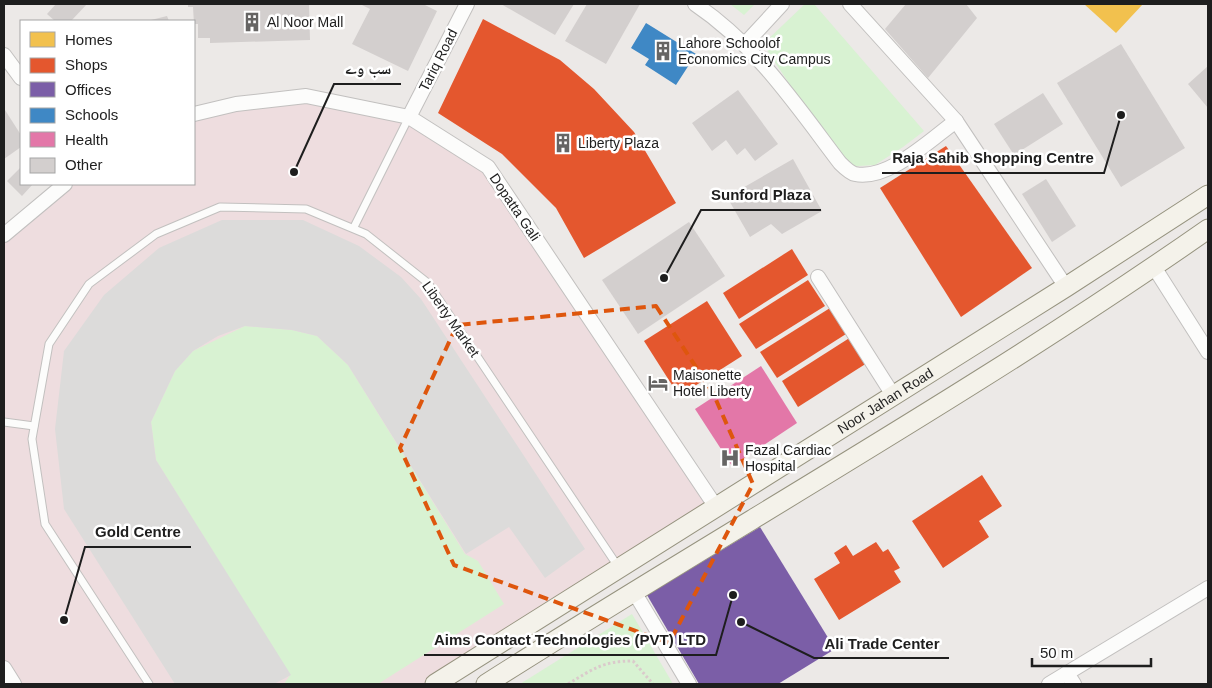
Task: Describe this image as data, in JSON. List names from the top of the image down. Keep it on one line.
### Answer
{"streets":{"street":["Tariq Road","Dopatta Gali","Noor Jahan Road"],"lane":["Liberty Market"]},"crossings":[["Tariq Road","Dopatta Gali"],["Dopatta Gali","Noor Jahan Road"],["Liberty Market","Noor Jahan Road"]],"places":{"building":["Al Noor Mall","Lahore Schoolof Economics City Campus","Liberty Plaza"],"other":["Raja Sahib Shopping Centre","سب وے","Sunford Plaza","Aims Contact Technologies (PVT) LTD","Gold Centre","Ali Trade Center"],"hotel":["Maisonette Hotel Liberty"],"hospital":["Fazal Cardiac Hospital"]},"legend":["Homes","Shops","Offices","Schools","Health","Other"],"scale_bar":"50 m"}
